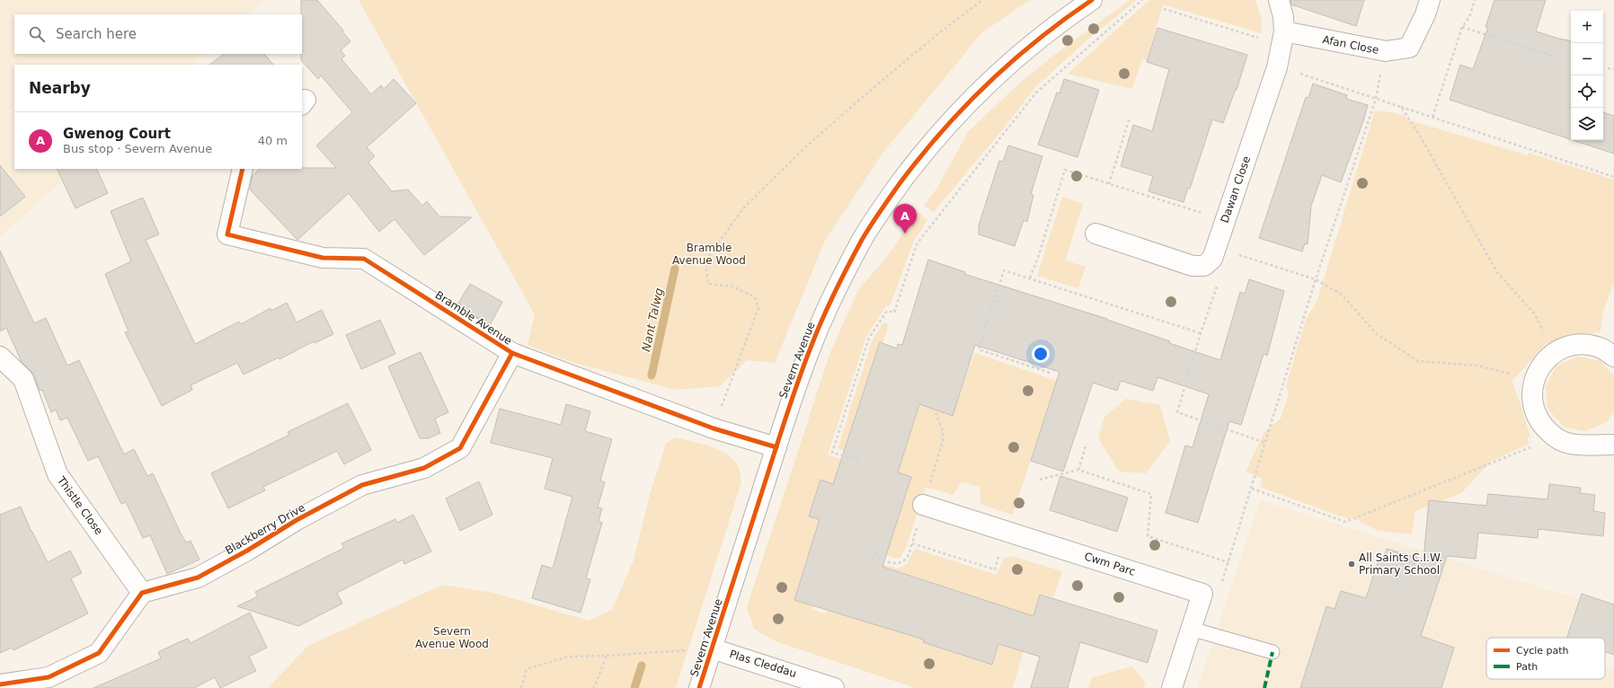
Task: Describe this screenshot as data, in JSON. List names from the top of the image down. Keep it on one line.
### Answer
{"streets":{"street":["Afan Close","Dawan Close","Bramble Avenue","Severn Avenue","Thistle Close","Blackberry Drive","Cwm Parc","Plas Cleddau"]},"crossings":[["Afan Close","Dawan Close"],["Bramble Avenue","Severn Avenue"],["Bramble Avenue","Blackberry Drive"],["Severn Avenue","Plas Cleddau"],["Thistle Close","Blackberry Drive"]],"water":["Nant Talwg"],"parks":["Bramble Avenue Wood","Severn Avenue Wood"],"places":["All Saints C.I.W. Primary School"],"legend":["Cycle path","Path"],"page":{"map_buttons":["+","−"],"search":"Search here","heading":"Nearby","list":[{"mark":"A","name":"Gwenog Court","note":"Bus stop · Severn Avenue","value":"40 m"}],"pins":"A"}}
